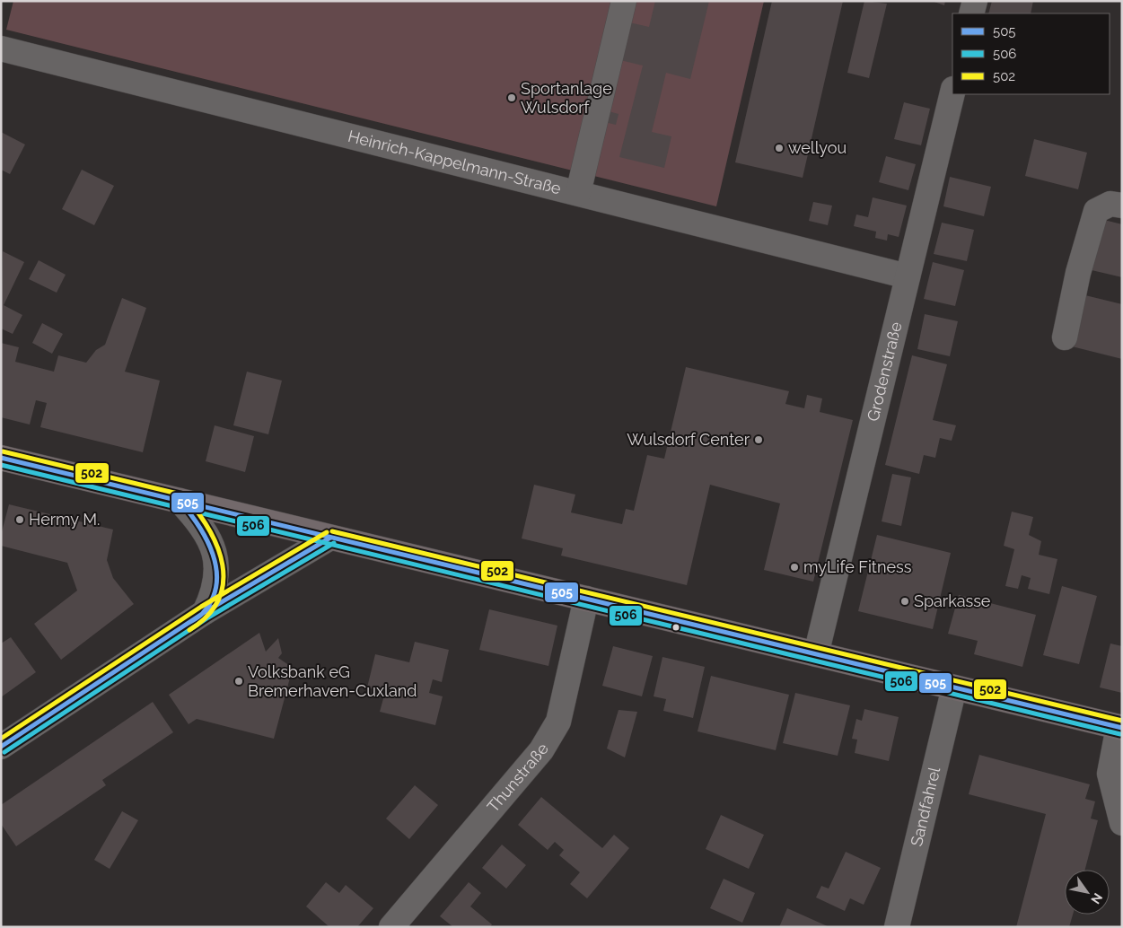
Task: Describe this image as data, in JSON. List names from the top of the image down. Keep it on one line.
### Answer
{"streets":{"street":["Heinrich-Kappelmann-Straße","Grodenstraße","Thunstraße","Sandfahrel"]},"crossings":[["Heinrich-Kappelmann-Straße","Grodenstraße"]],"places":["Sportanlage Wulsdorf","wellyou","Wulsdorf Center","Hermy M.","myLife Fitness","Sparkasse","Volksbank eG Bremerhaven-Cuxland"],"lines":["transit line 502","transit line 505","transit line 506"],"legend":["505","506","502"],"north":"bottom right"}
